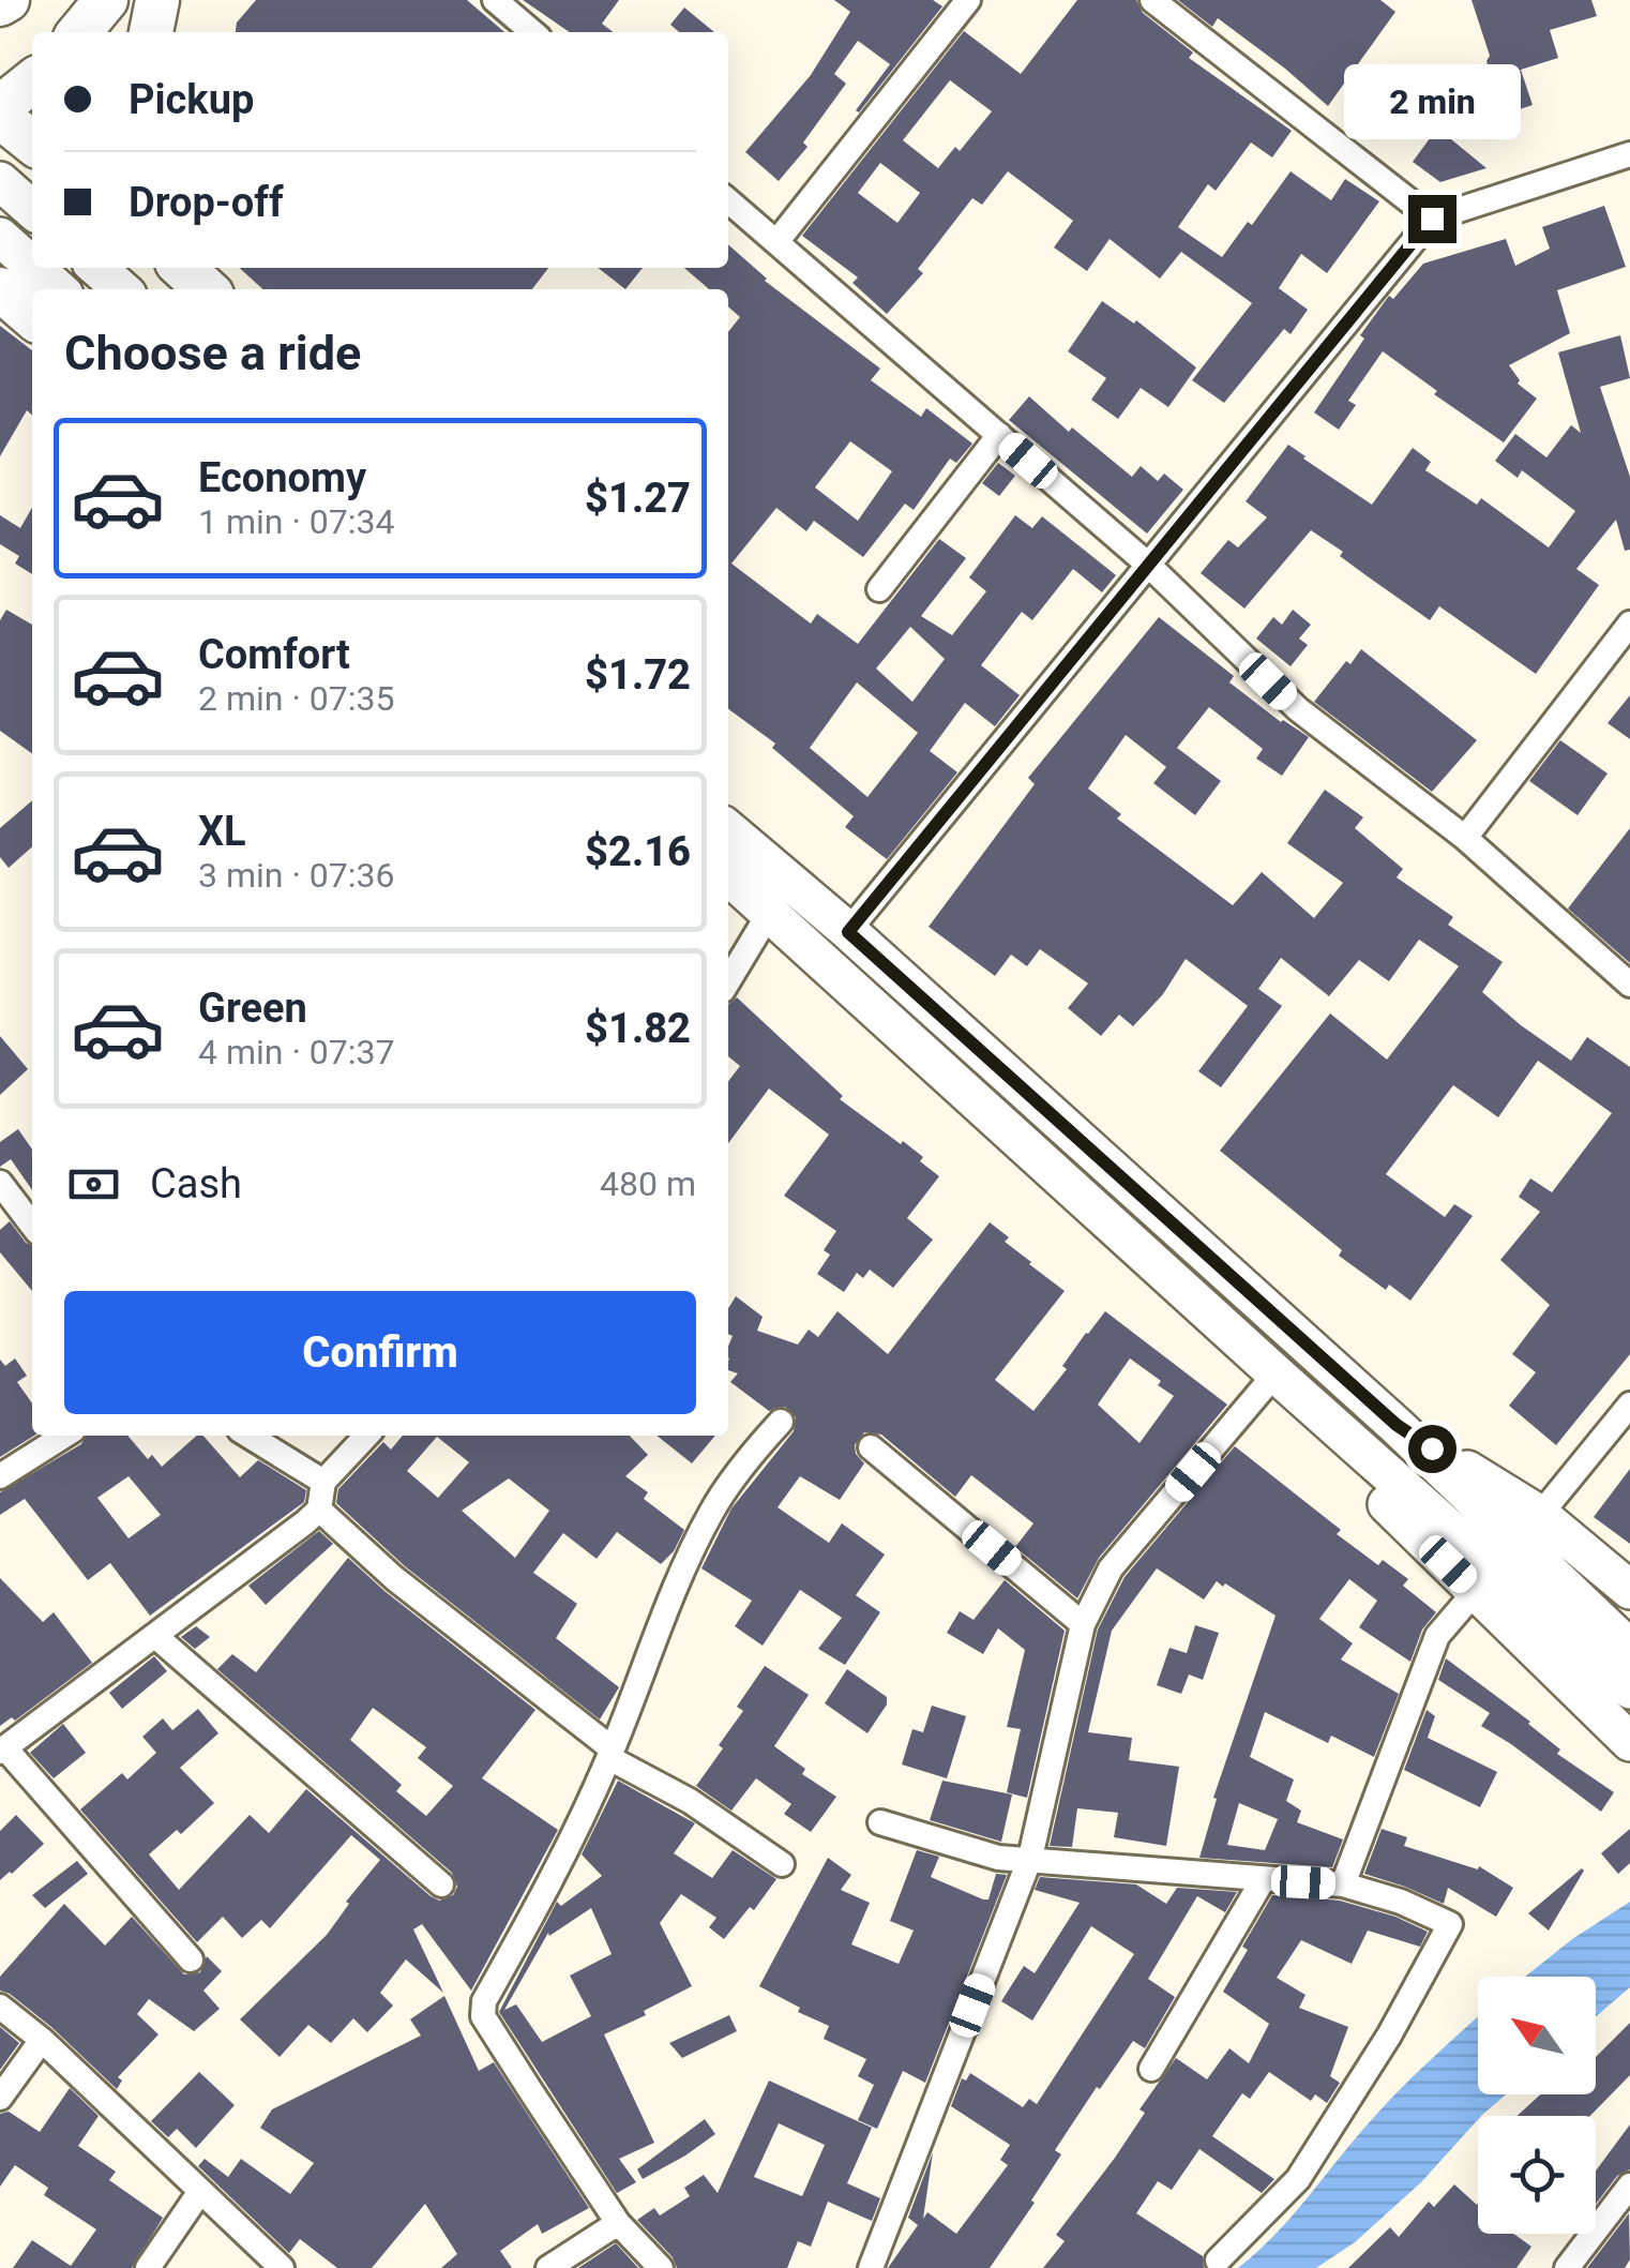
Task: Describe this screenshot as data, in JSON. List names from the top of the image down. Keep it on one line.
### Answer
{"north":"top left","page":{"banner":["Pickup","Drop-off"],"bubble":"2 min","heading":"Choose a ride","list":[{"name":"Economy","note":"1 min · 07:34","value":"$1.27"},{"name":"Comfort","note":"2 min · 07:35","value":"$1.72"},{"name":"XL","note":"3 min · 07:36","value":"$2.16"},{"name":"Green","note":"4 min · 07:37","value":"$1.82"}],"pay":["Cash","480 m"],"buttons":"Confirm"}}
